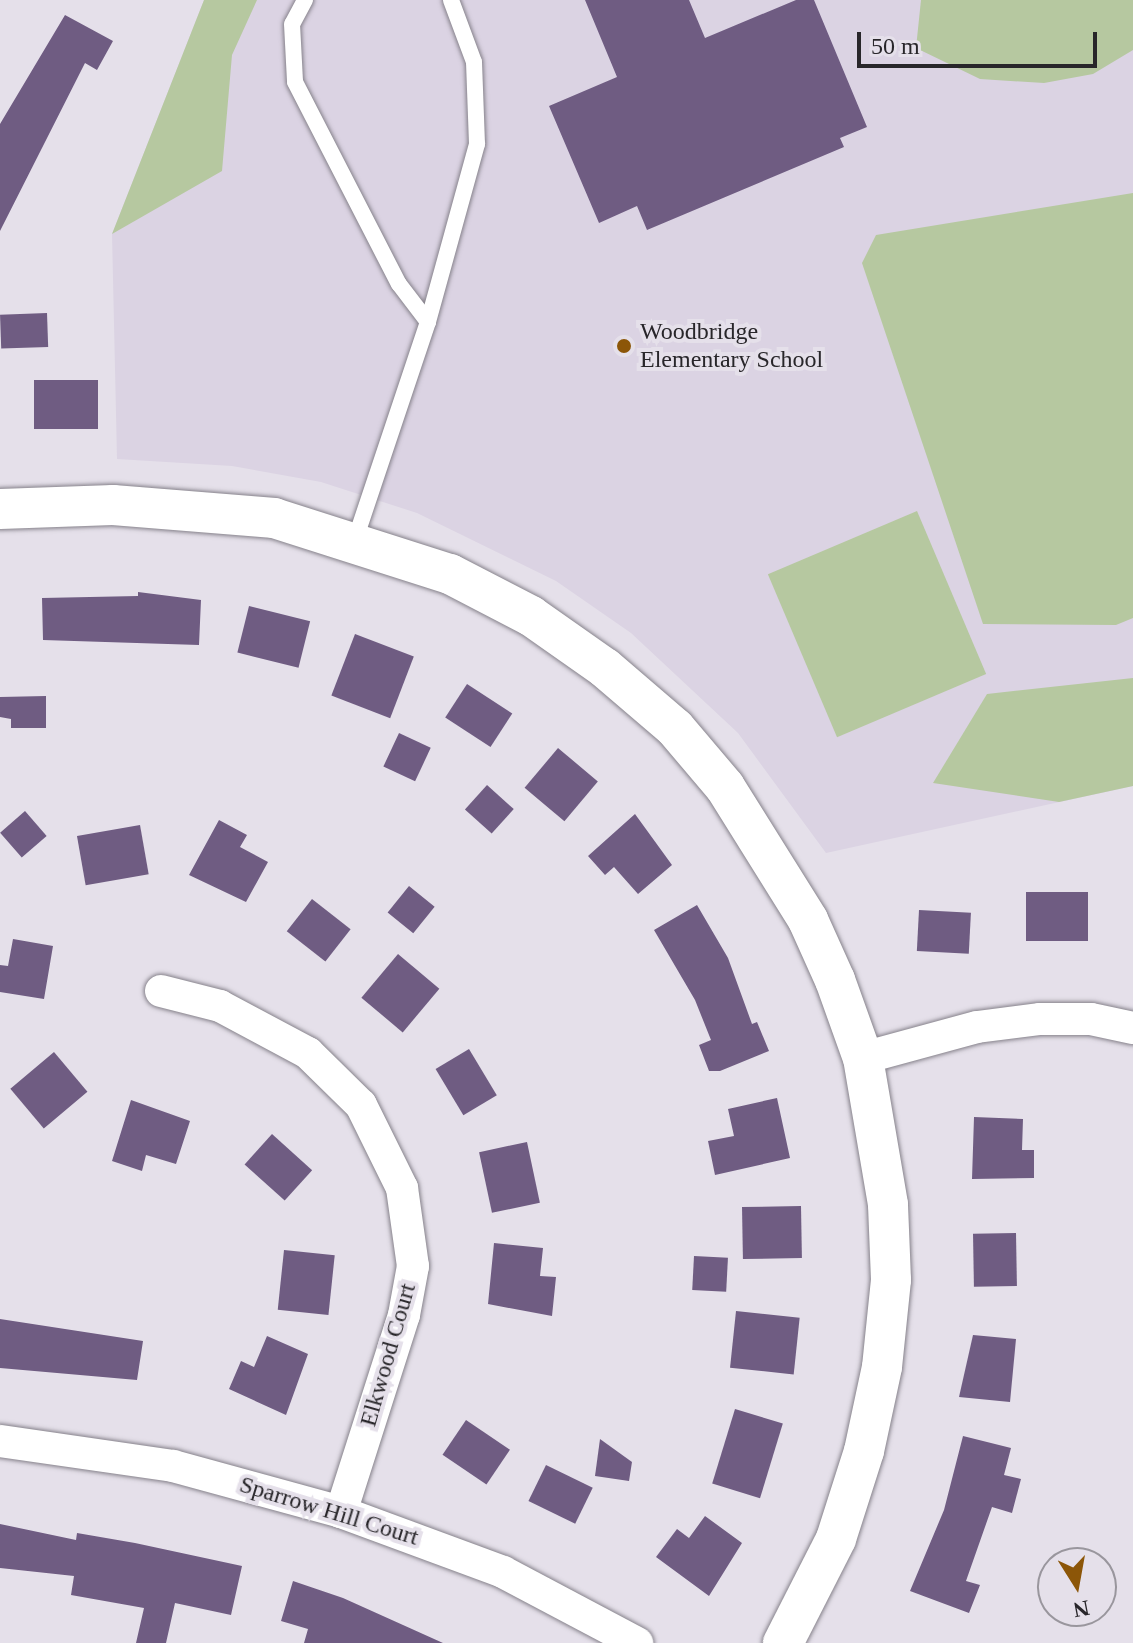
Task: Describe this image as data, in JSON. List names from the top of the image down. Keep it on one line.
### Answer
{"streets":{"street":["Elkwood Court","Sparrow Hill Court"]},"crossings":[["Elkwood Court","Sparrow Hill Court"]],"places":["Woodbridge Elementary School"],"scale_bar":"50 m","north":"bottom"}
